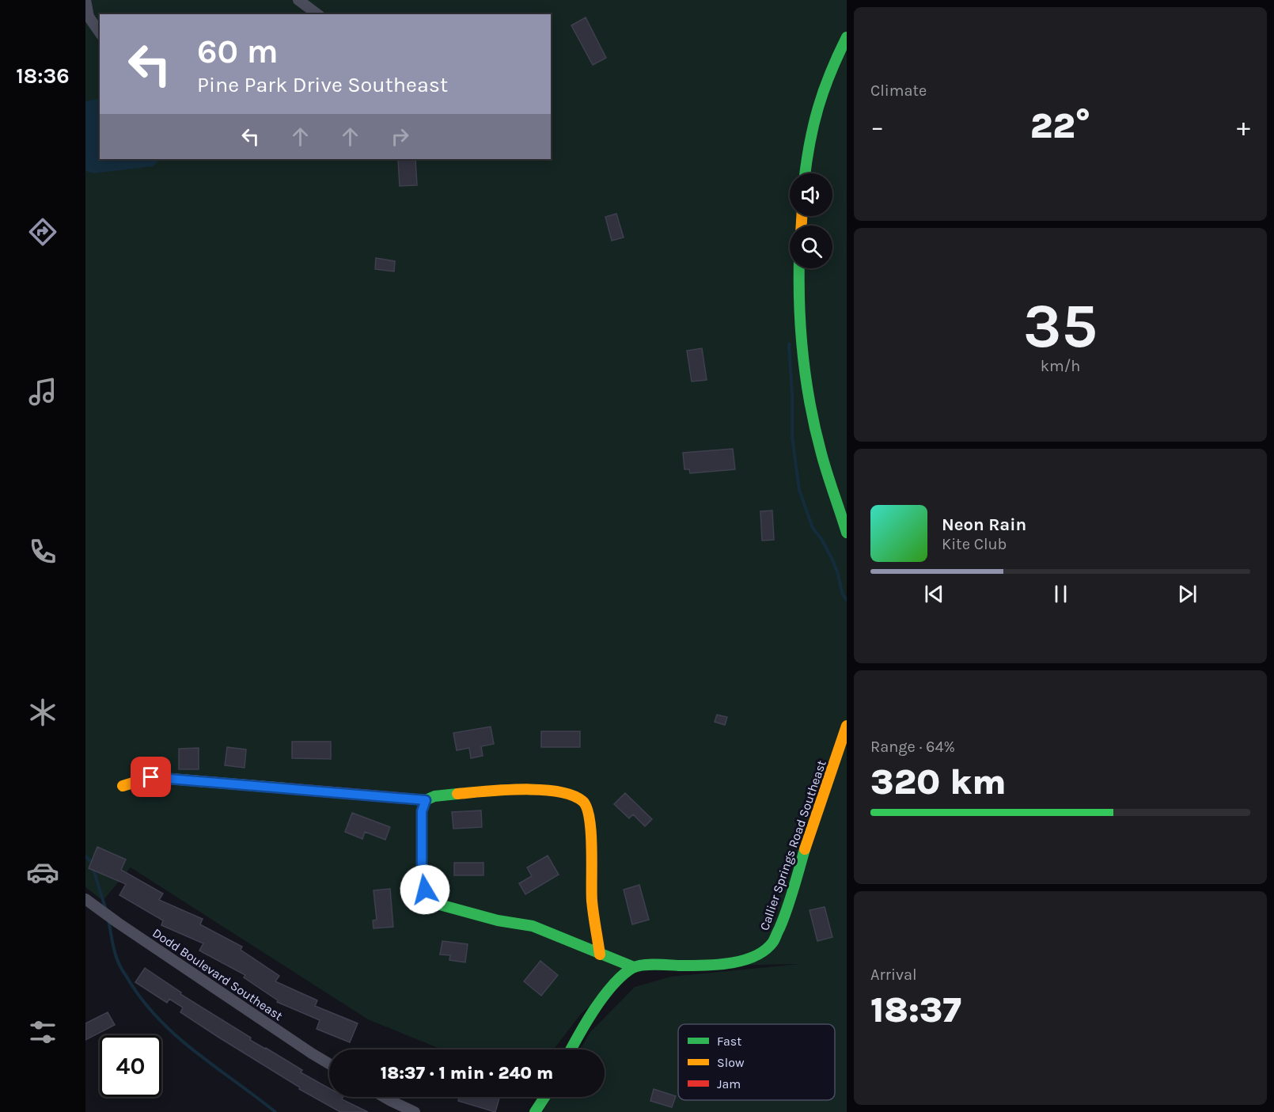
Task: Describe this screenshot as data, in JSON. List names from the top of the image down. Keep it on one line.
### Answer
{"streets":{"street":["Callier Springs Road Southeast","Dodd Boulevard Southeast"]},"legend":["Fast","Slow","Jam"],"page":{"tabs":"18:36","tile":["Climate",["35","km/h"],["Range · 64%","320 km"],["Arrival","18:37"]],"turn":["60 m","Pine Park Drive Southeast"],"heat":["−","22°","+"],"song":["Neon Rain","Kite Club"],"limit":"40","trip":"18:37 · 1 min · 240 m"}}
